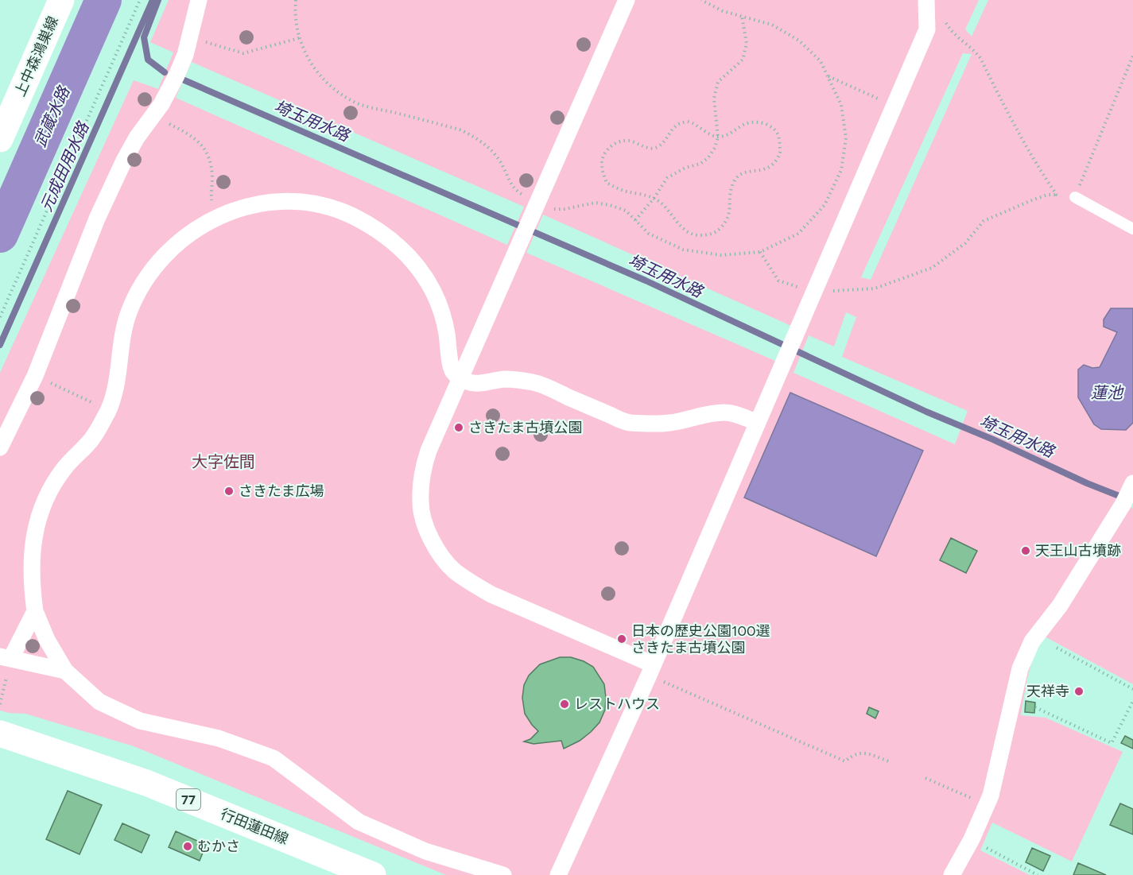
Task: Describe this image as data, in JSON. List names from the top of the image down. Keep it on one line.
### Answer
{"streets":{"main road":["上中森鴻巣線","77","行田蓮田線"]},"districts":["大字佐間"],"water":["武蔵水路","埼玉用水路","元成田用水路","蓮池"],"places":["さきたま古墳公園","さきたま広場","天王山古墳跡","日本の歴史公園100選 さきたま古墳公園","天祥寺","レストハウス","むかさ"]}
